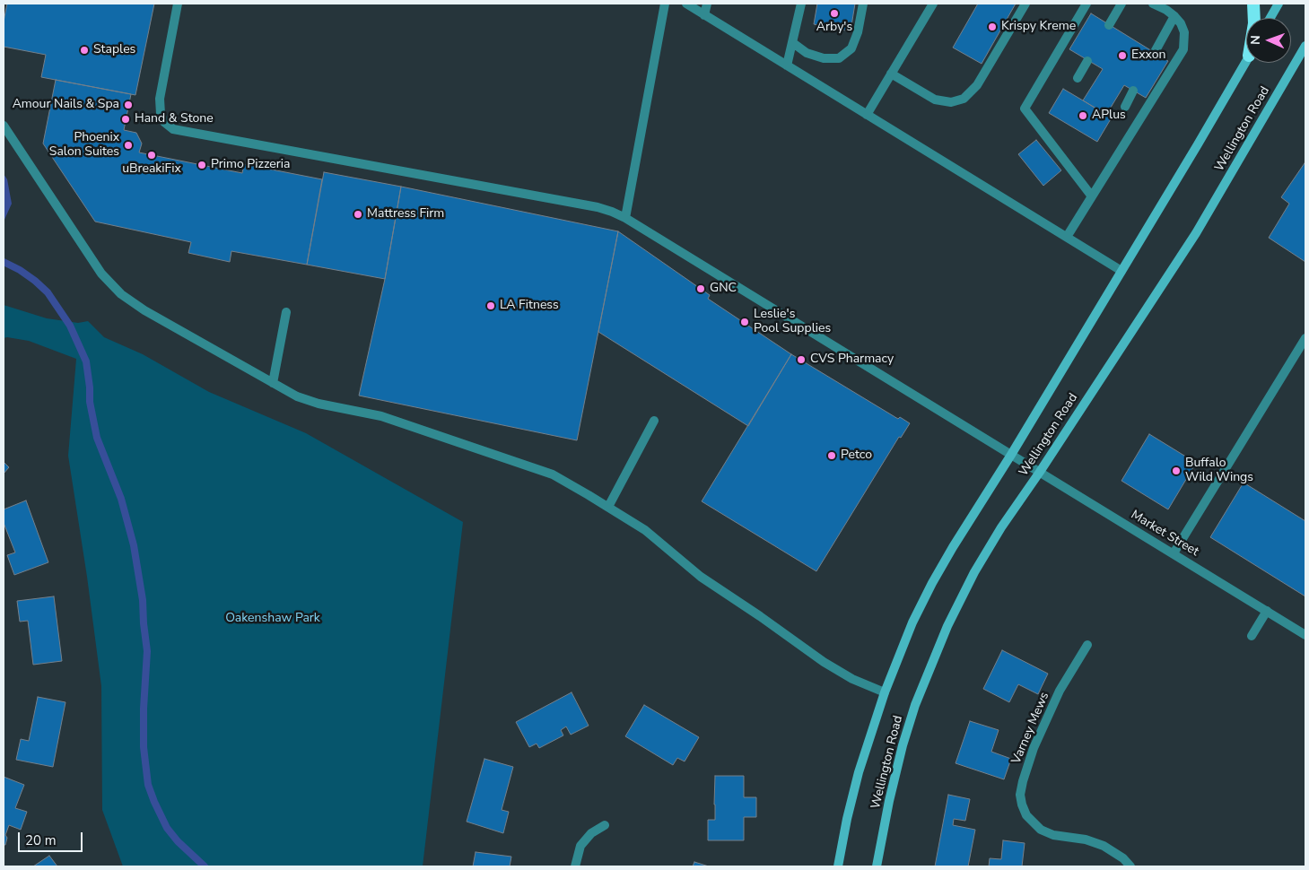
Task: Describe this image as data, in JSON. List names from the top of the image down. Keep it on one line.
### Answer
{"streets":{"main road":["Wellington Road"],"street":["Market Street","Varney Mews"]},"crossings":[["Wellington Road","Market Street"]],"parks":["Oakenshaw Park"],"places":["Arby's","Krispy Kreme","Staples","Exxon","Amour Nails & Spa","APlus","Hand & Stone","Phoenix Salon Suites","uBreakiFix","Primo Pizzeria","Mattress Firm","GNC","LA Fitness","Leslie's Pool Supplies","CVS Pharmacy","Petco","Buffalo Wild Wings"],"scale_bar":"20 m","north":"left"}
